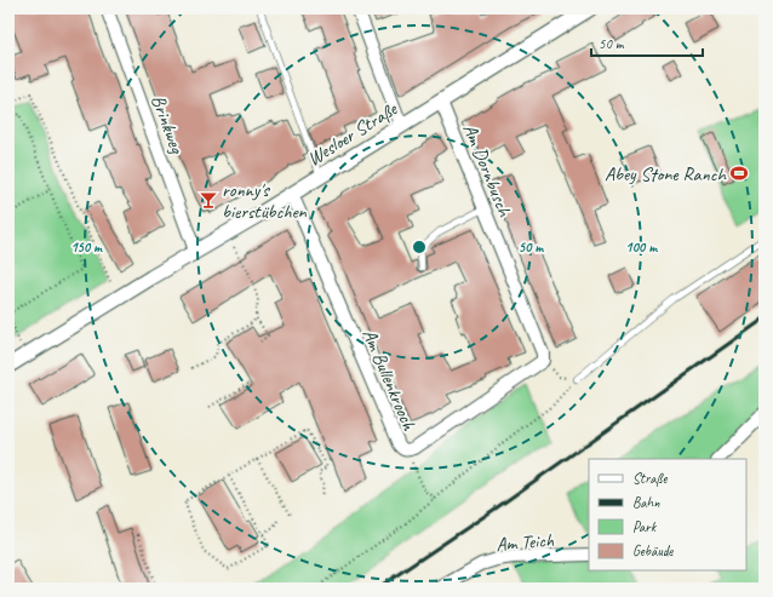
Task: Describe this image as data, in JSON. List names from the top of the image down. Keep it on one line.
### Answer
{"streets":{"street":["Brinkweg","Wesloer Straße","Am Dornbusch","Am Bullenkrooch","Am Teich"]},"crossings":[["Brinkweg","Wesloer Straße"],["Wesloer Straße","Am Dornbusch"],["Wesloer Straße","Am Bullenkrooch"],["Am Dornbusch","Am Bullenkrooch"]],"places":{"sports":["Abey Stone Ranch"],"bar":["ronny's bierstübchen"]},"legend":["Straße","Bahn","Park","Gebäude"],"scale_bar":"50 m","rings":["50 m","100 m","150 m"]}
